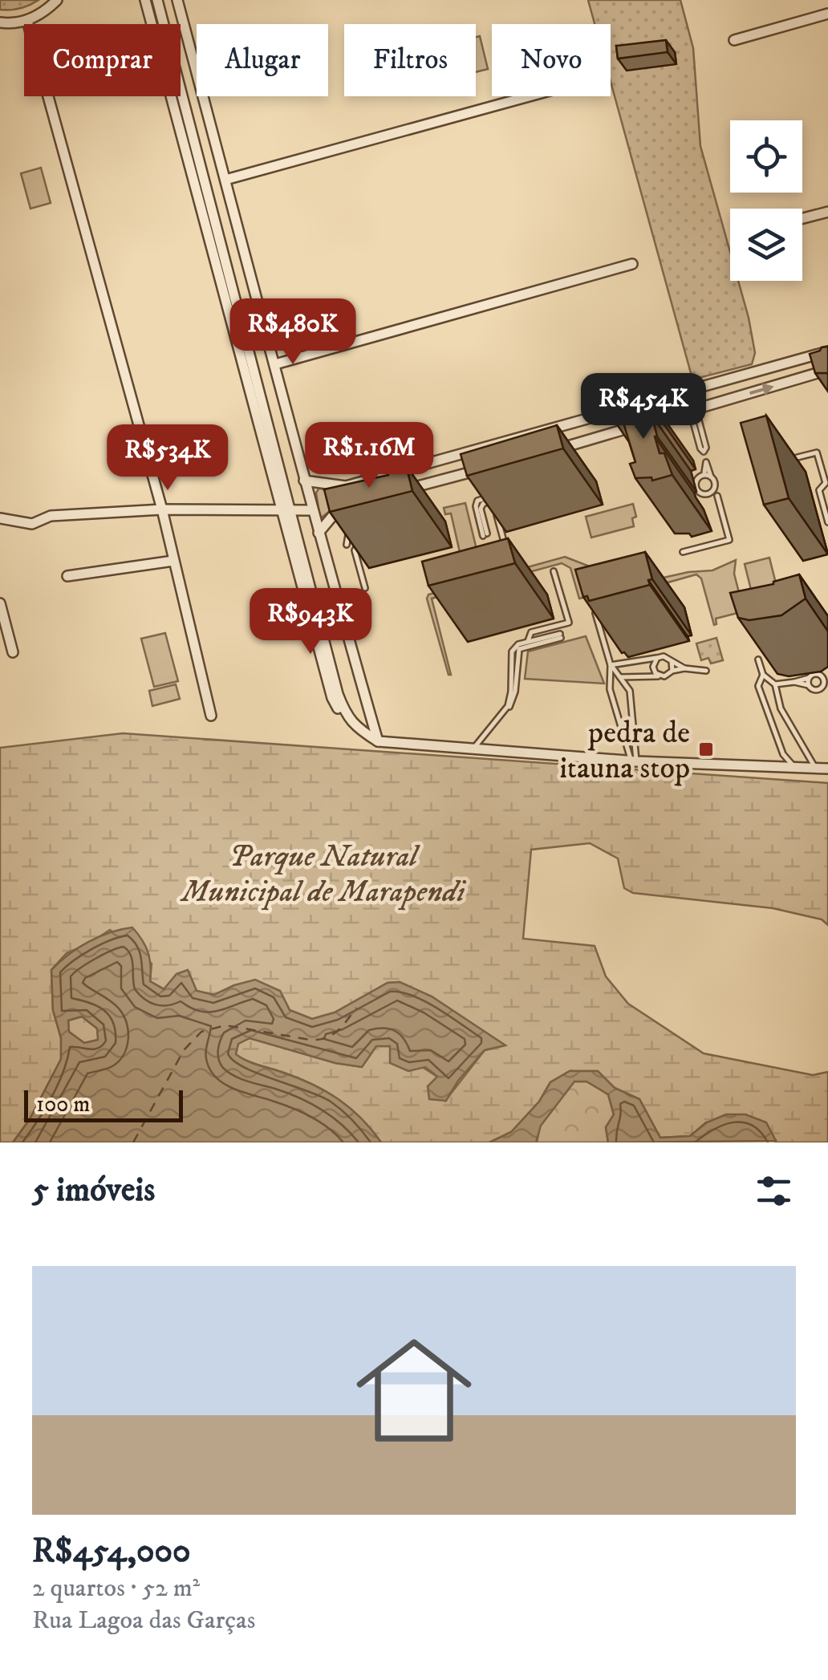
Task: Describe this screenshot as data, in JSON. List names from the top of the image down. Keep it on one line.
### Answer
{"parks":["Parque Natural Municipal de Marapendi"],"places":{"transit":["pedra de itauna stop"]},"scale_bar":"100 m","page":{"chip":["Comprar","Alugar","Filtros","Novo"],"price":["R$480K","R$454K","R$1.16M","R$534K","R$943K"],"scale":"100 m","heading":"5 imóveis","list":[{"name":"R$454,000","note":"2 quartos · 52 m² · Rua Lagoa das Garças"}]}}
